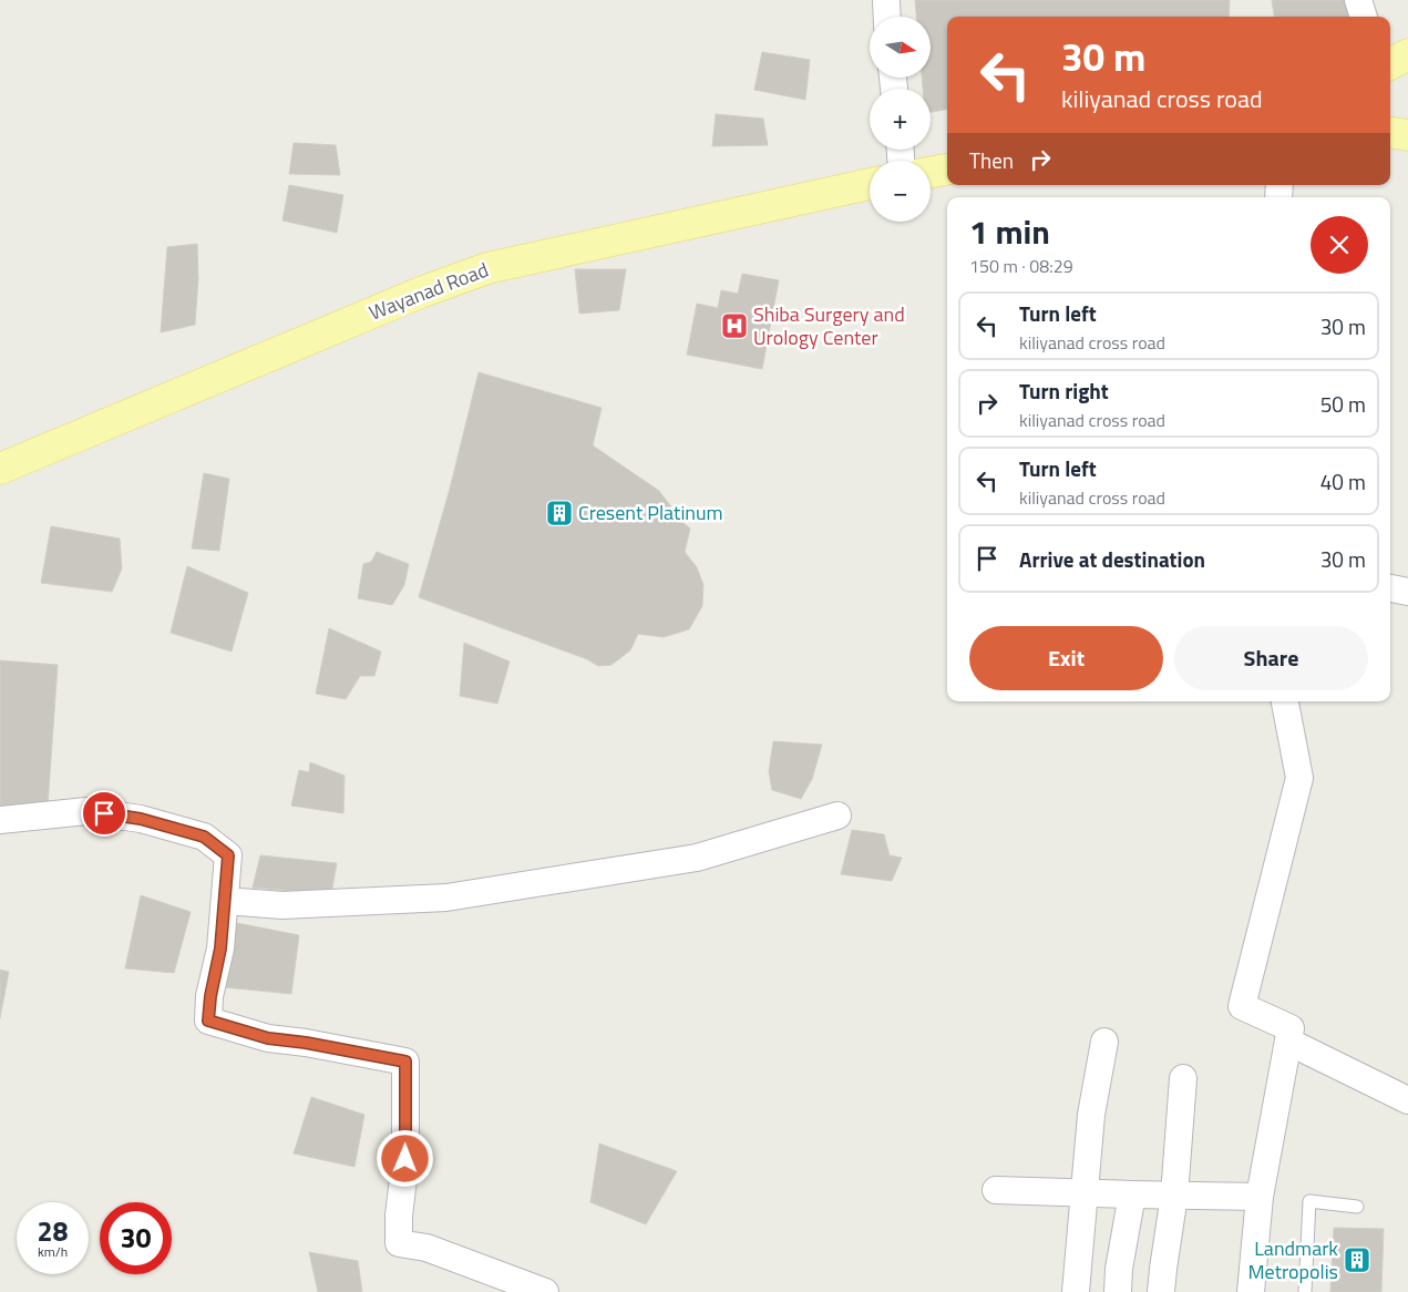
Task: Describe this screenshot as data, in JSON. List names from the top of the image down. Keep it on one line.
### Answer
{"streets":{"main road":["Wayanad Road"]},"places":{"hospital":["Shiba Surgery and Urology Center"],"building":["Cresent Platinum","Landmark Metropolis"]},"north":"right","page":{"map_buttons":["+","−"],"turn":["30 m","kiliyanad cross road"],"then":"Then","heading":["1 min","150 m · 08:29"],"list":[{"name":"Turn left","note":"kiliyanad cross road","value":"30 m"},{"name":"Turn right","note":"kiliyanad cross road","value":"50 m"},{"name":"Turn left","note":"kiliyanad cross road","value":"40 m"},{"name":"Arrive at destination","value":"30 m"}],"buttons":["Exit","Share"],"speed":"28 km/h","limit":"30"}}
